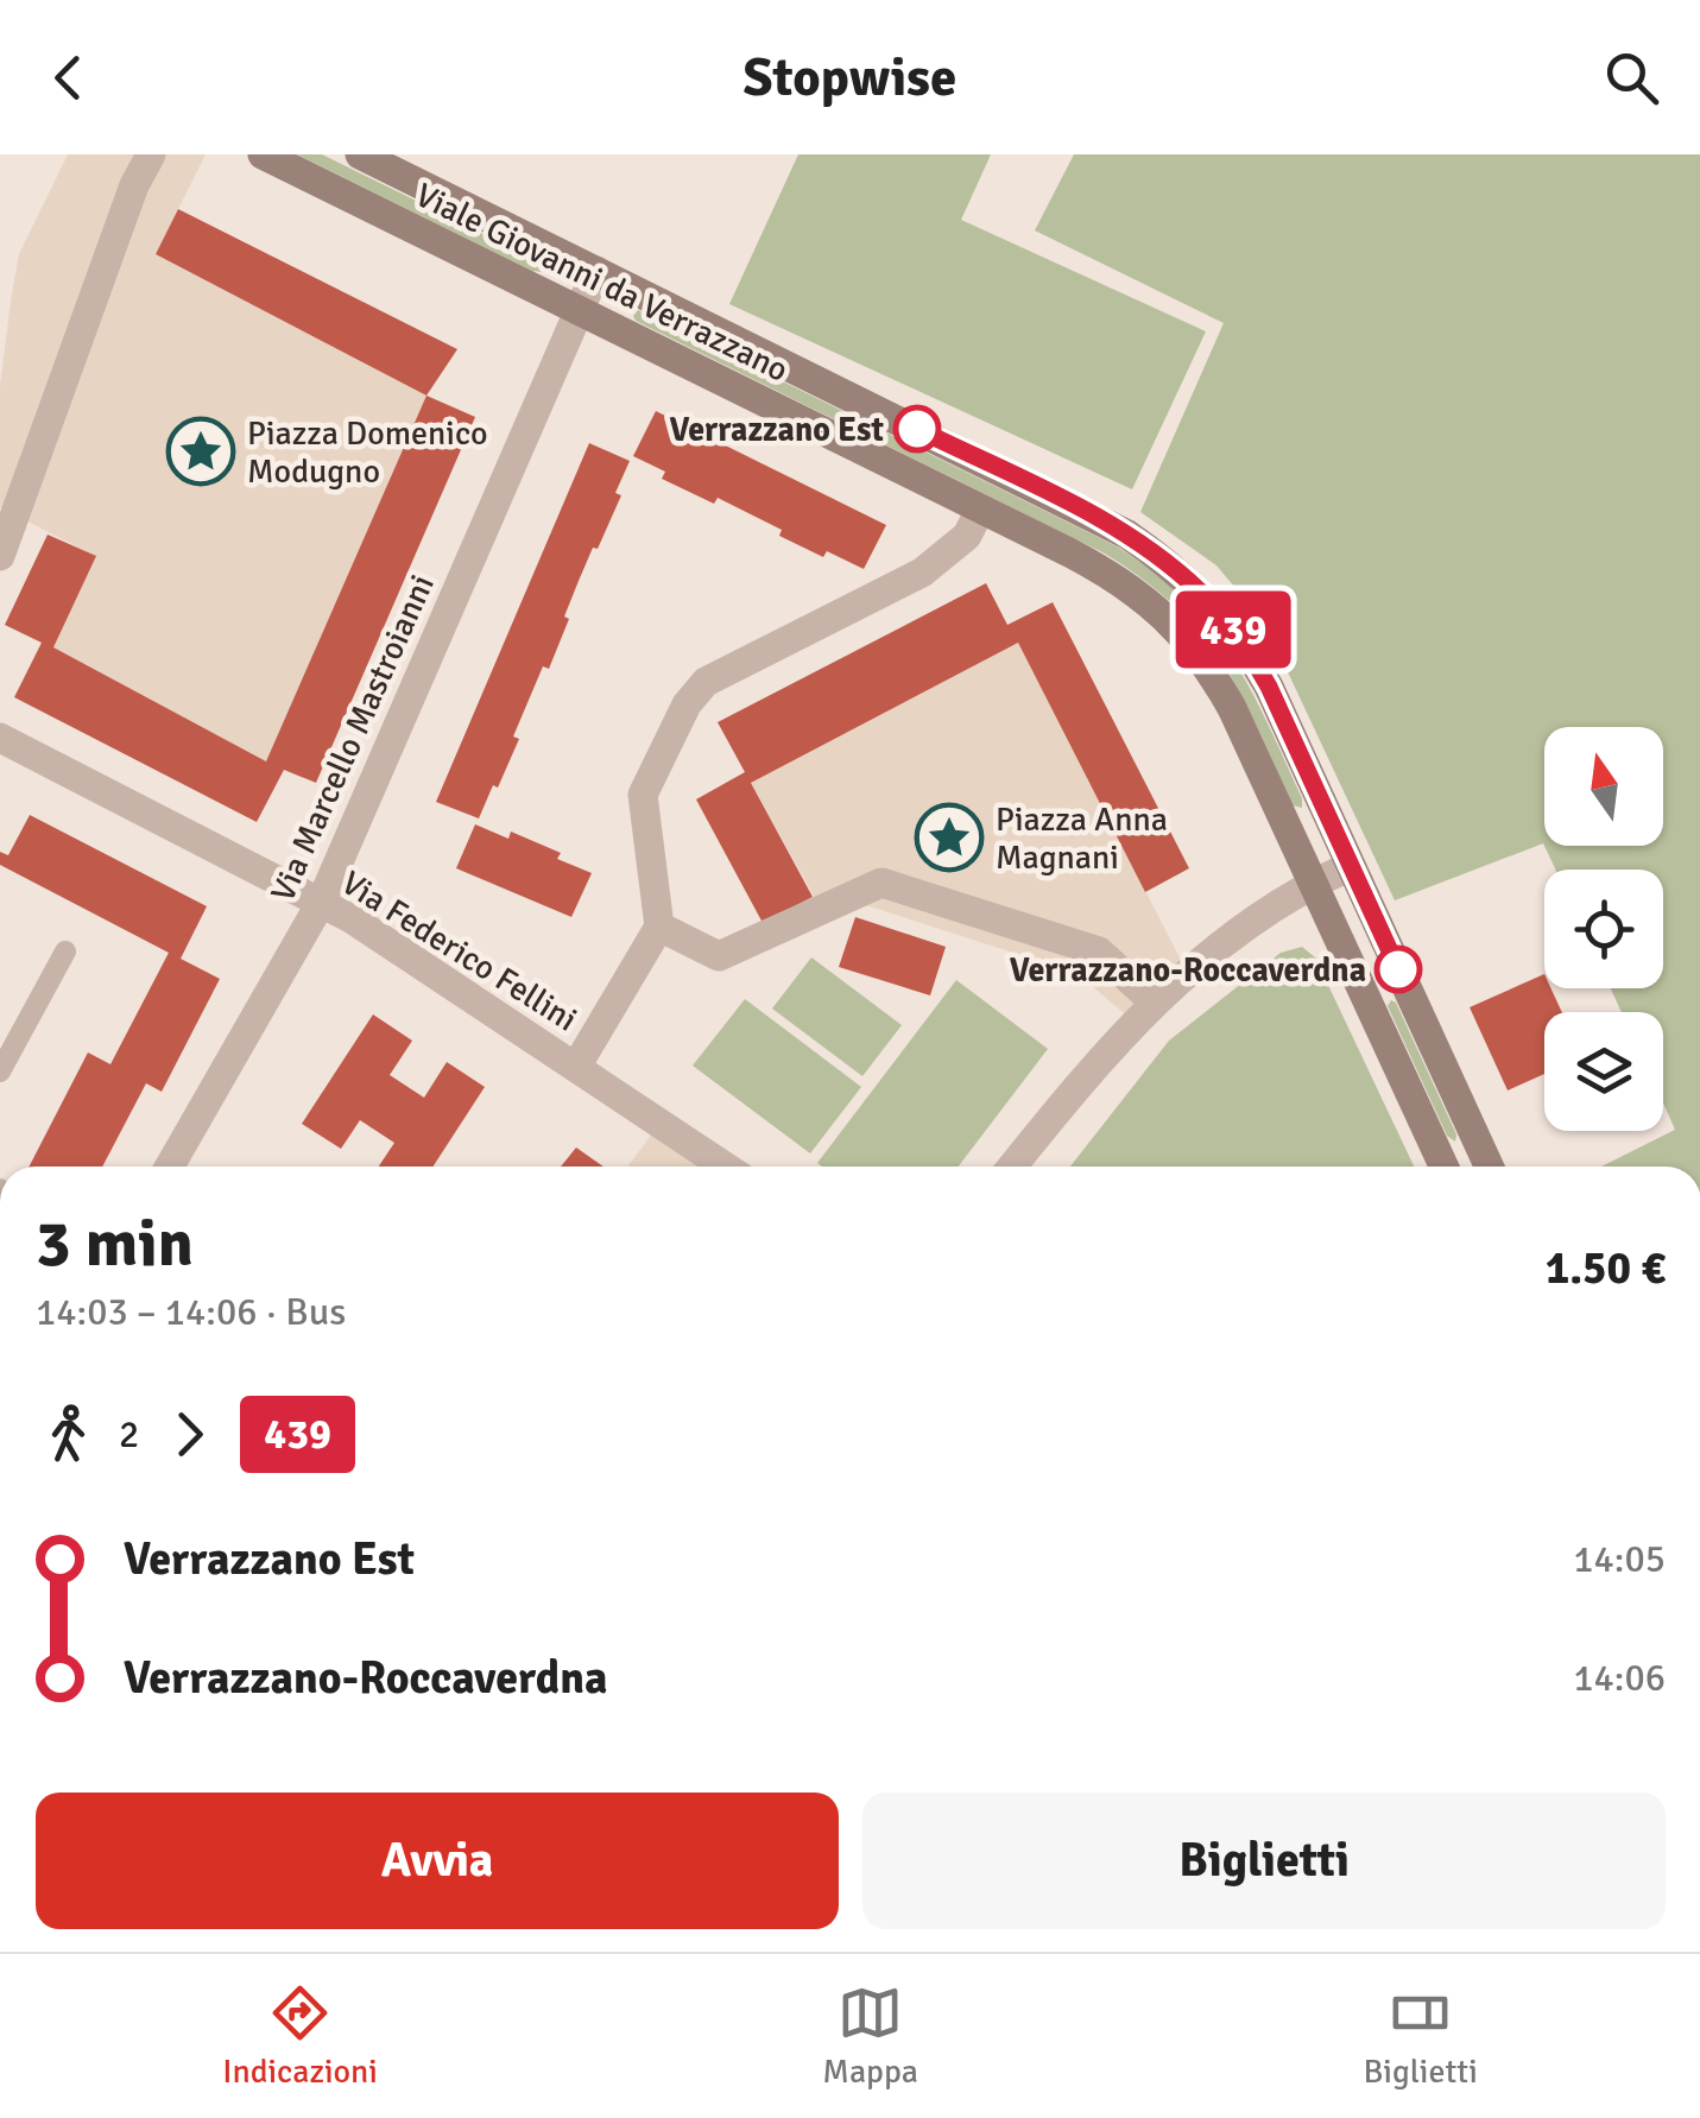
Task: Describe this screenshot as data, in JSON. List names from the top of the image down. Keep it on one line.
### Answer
{"streets":{"main road":["Viale Giovanni da Verrazzano"],"street":["Via Marcello Mastroianni","Via Federico Fellini"]},"crossings":[["Viale Giovanni da Verrazzano","Via Marcello Mastroianni"],["Via Marcello Mastroianni","Via Federico Fellini"]],"places":{"other":["Verrazzano Est","Verrazzano-Roccaverdna"],"place":["Piazza Domenico Modugno","Piazza Anna Magnani"]},"lines":["bus line 439"],"north":"top","page":{"header":"Stopwise","on_map":"439","heading":["3 min","14:03 – 14:06 · Bus","1.50 €"],"legs":["2","439"],"list":[{"name":"Verrazzano Est","value":"14:05"},{"name":"Verrazzano-Roccaverdna","value":"14:06"}],"buttons":["Avvia","Biglietti"],"tabs":["Indicazioni","Mappa","Biglietti"]}}
